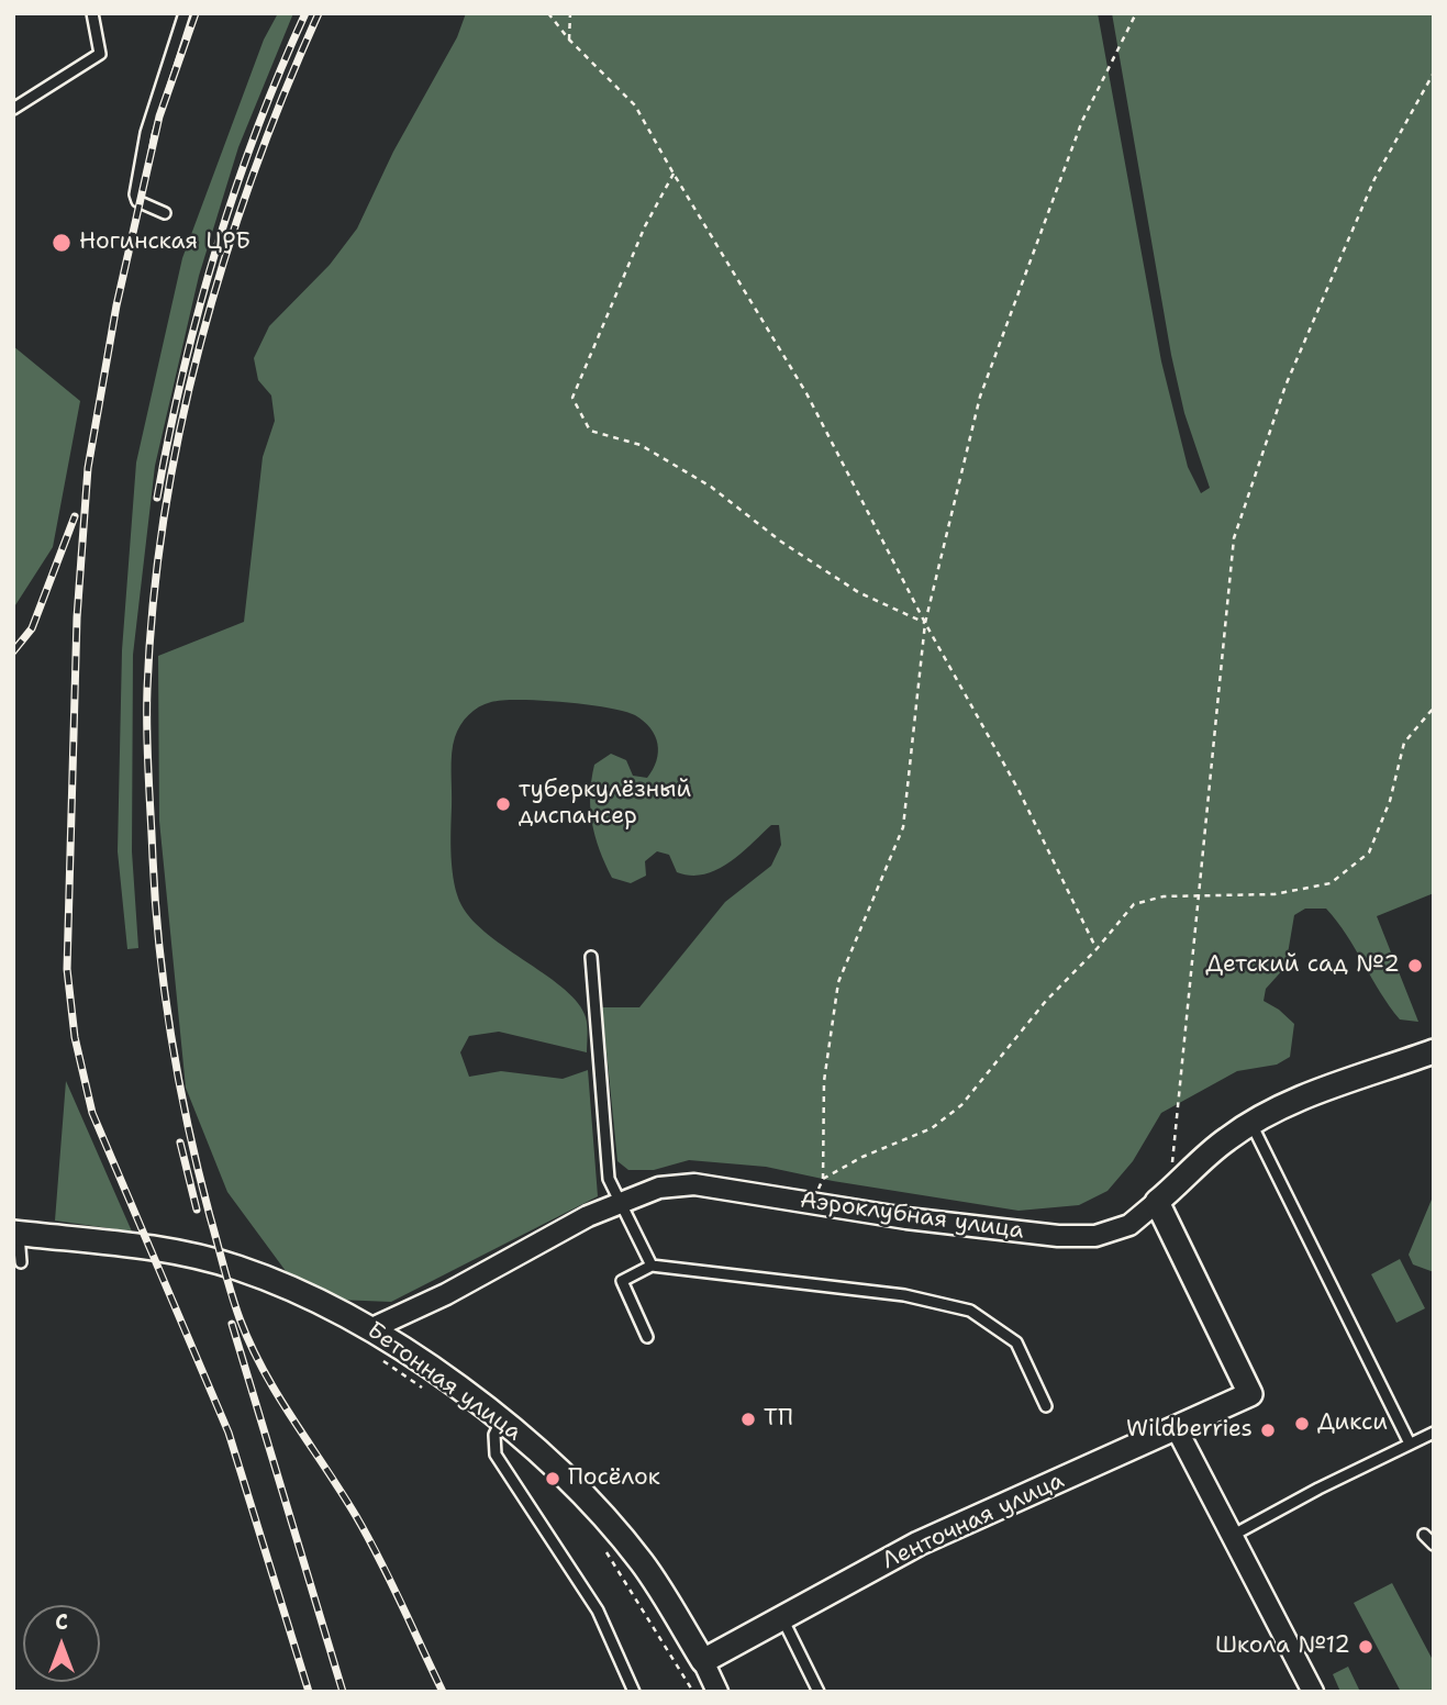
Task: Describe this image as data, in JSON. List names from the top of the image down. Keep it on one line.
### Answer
{"streets":{"street":["Аэроклубная улица","Бетонная улица","Ленточная улица"]},"crossings":[["Аэроклубная улица","Бетонная улица"],["Аэроклубная улица","Ленточная улица"],["Бетонная улица","Ленточная улица"]],"places":["Ногинская ЦРБ","туберкулёзный диспансер","Детский сад №2","ТП","Дикси","Wildberries","Посёлок","Школа №12"],"north":"top"}
